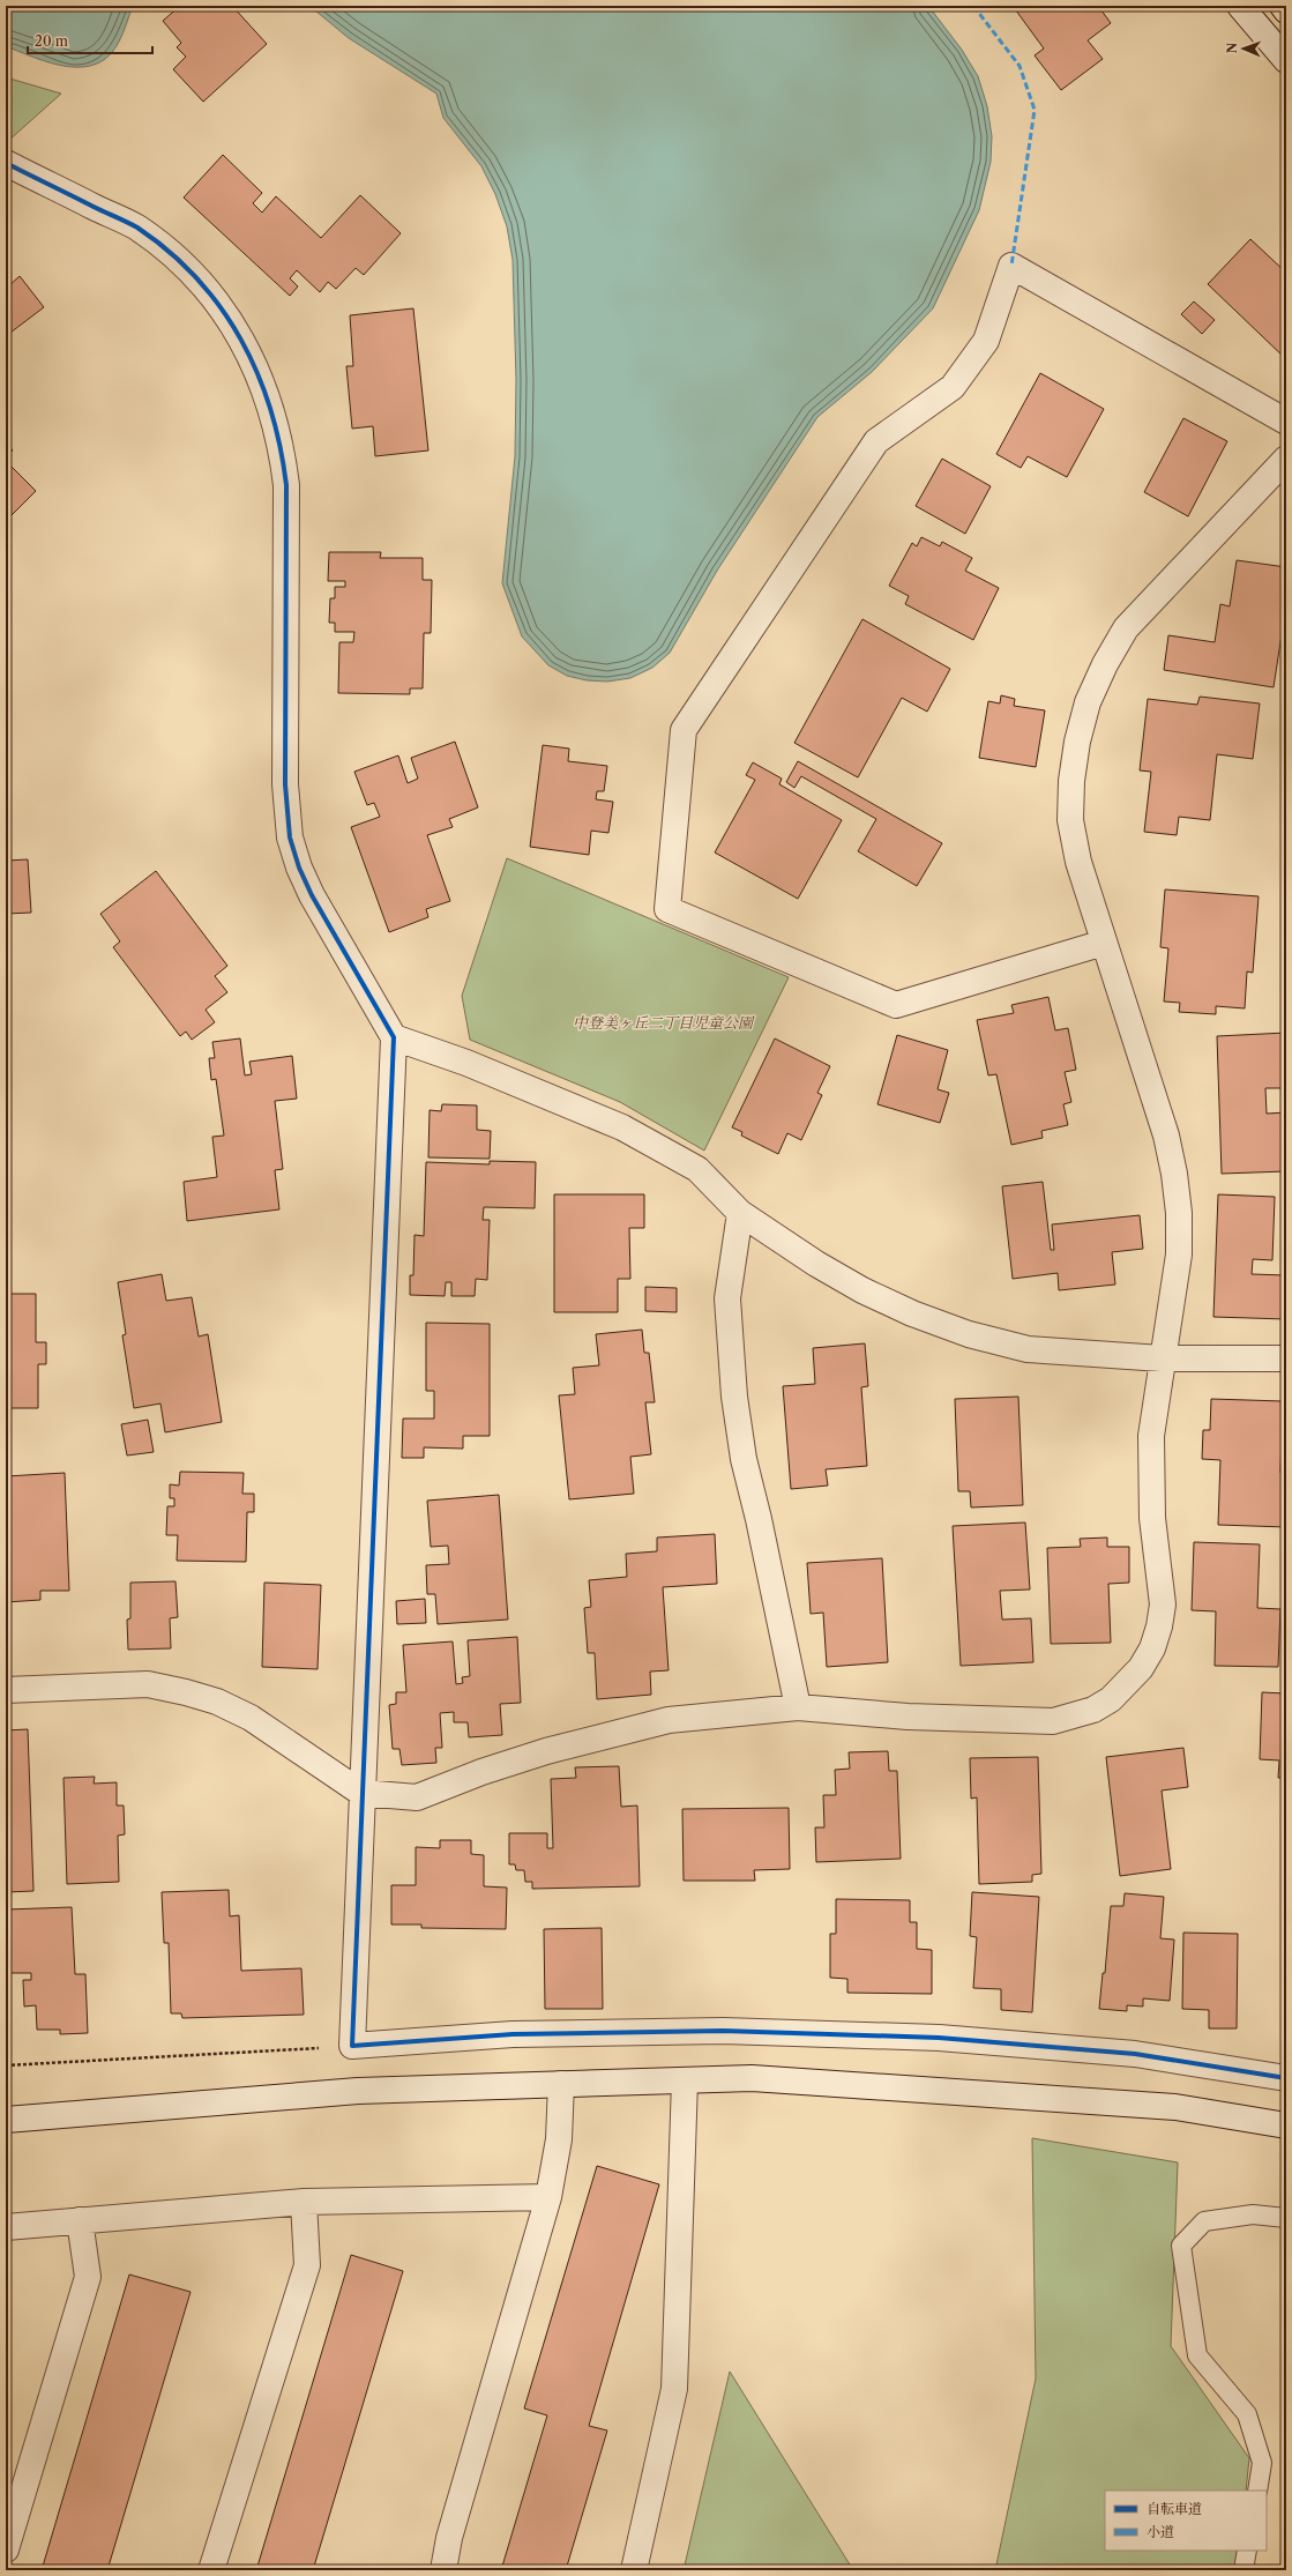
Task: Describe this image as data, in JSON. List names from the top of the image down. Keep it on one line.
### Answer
{"parks":["中登美ヶ丘二丁目児童公園"],"legend":["自転車道","小道"],"scale_bar":"20 m","north":"left"}
